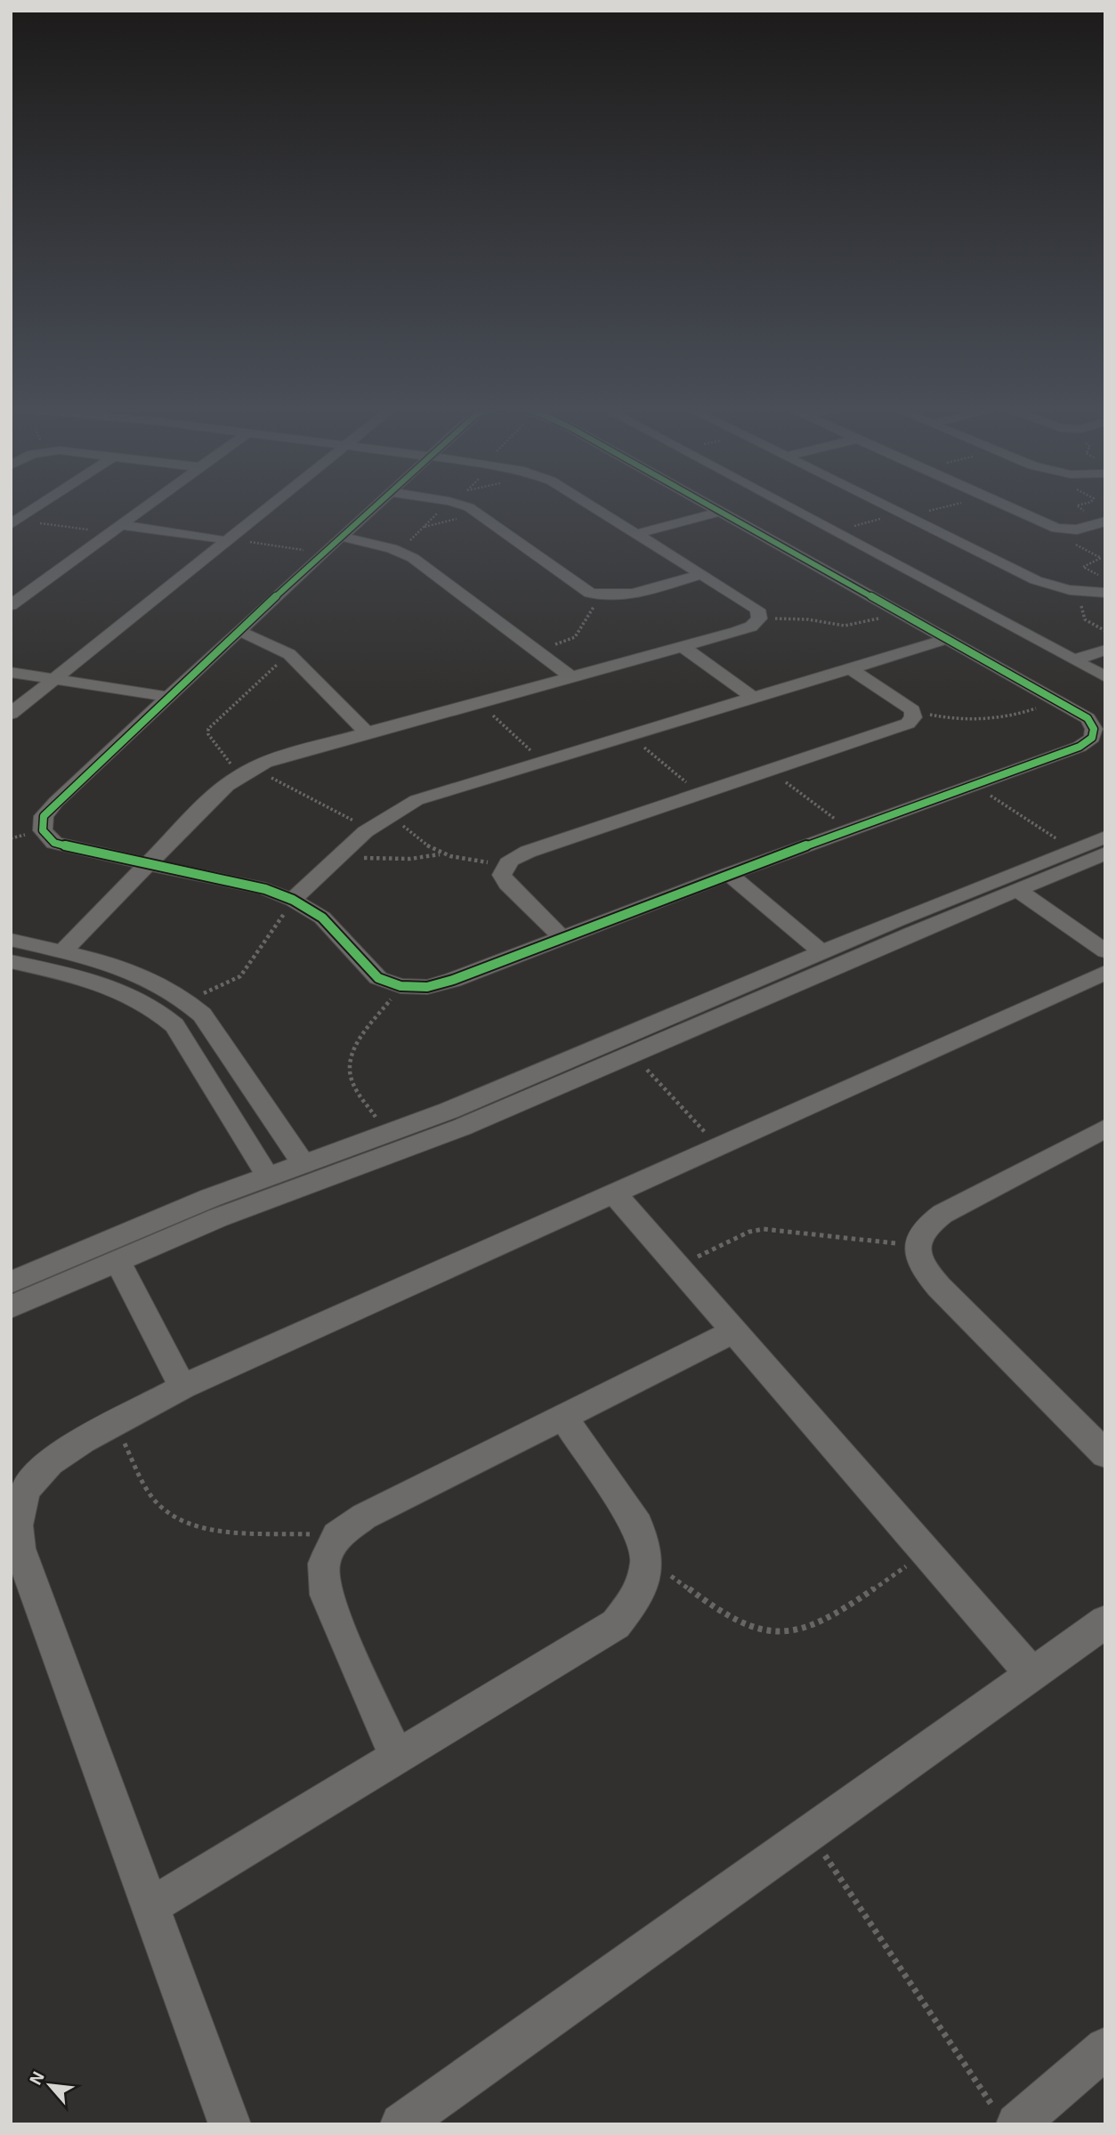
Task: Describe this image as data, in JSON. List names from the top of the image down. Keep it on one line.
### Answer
{"north":"top left"}
